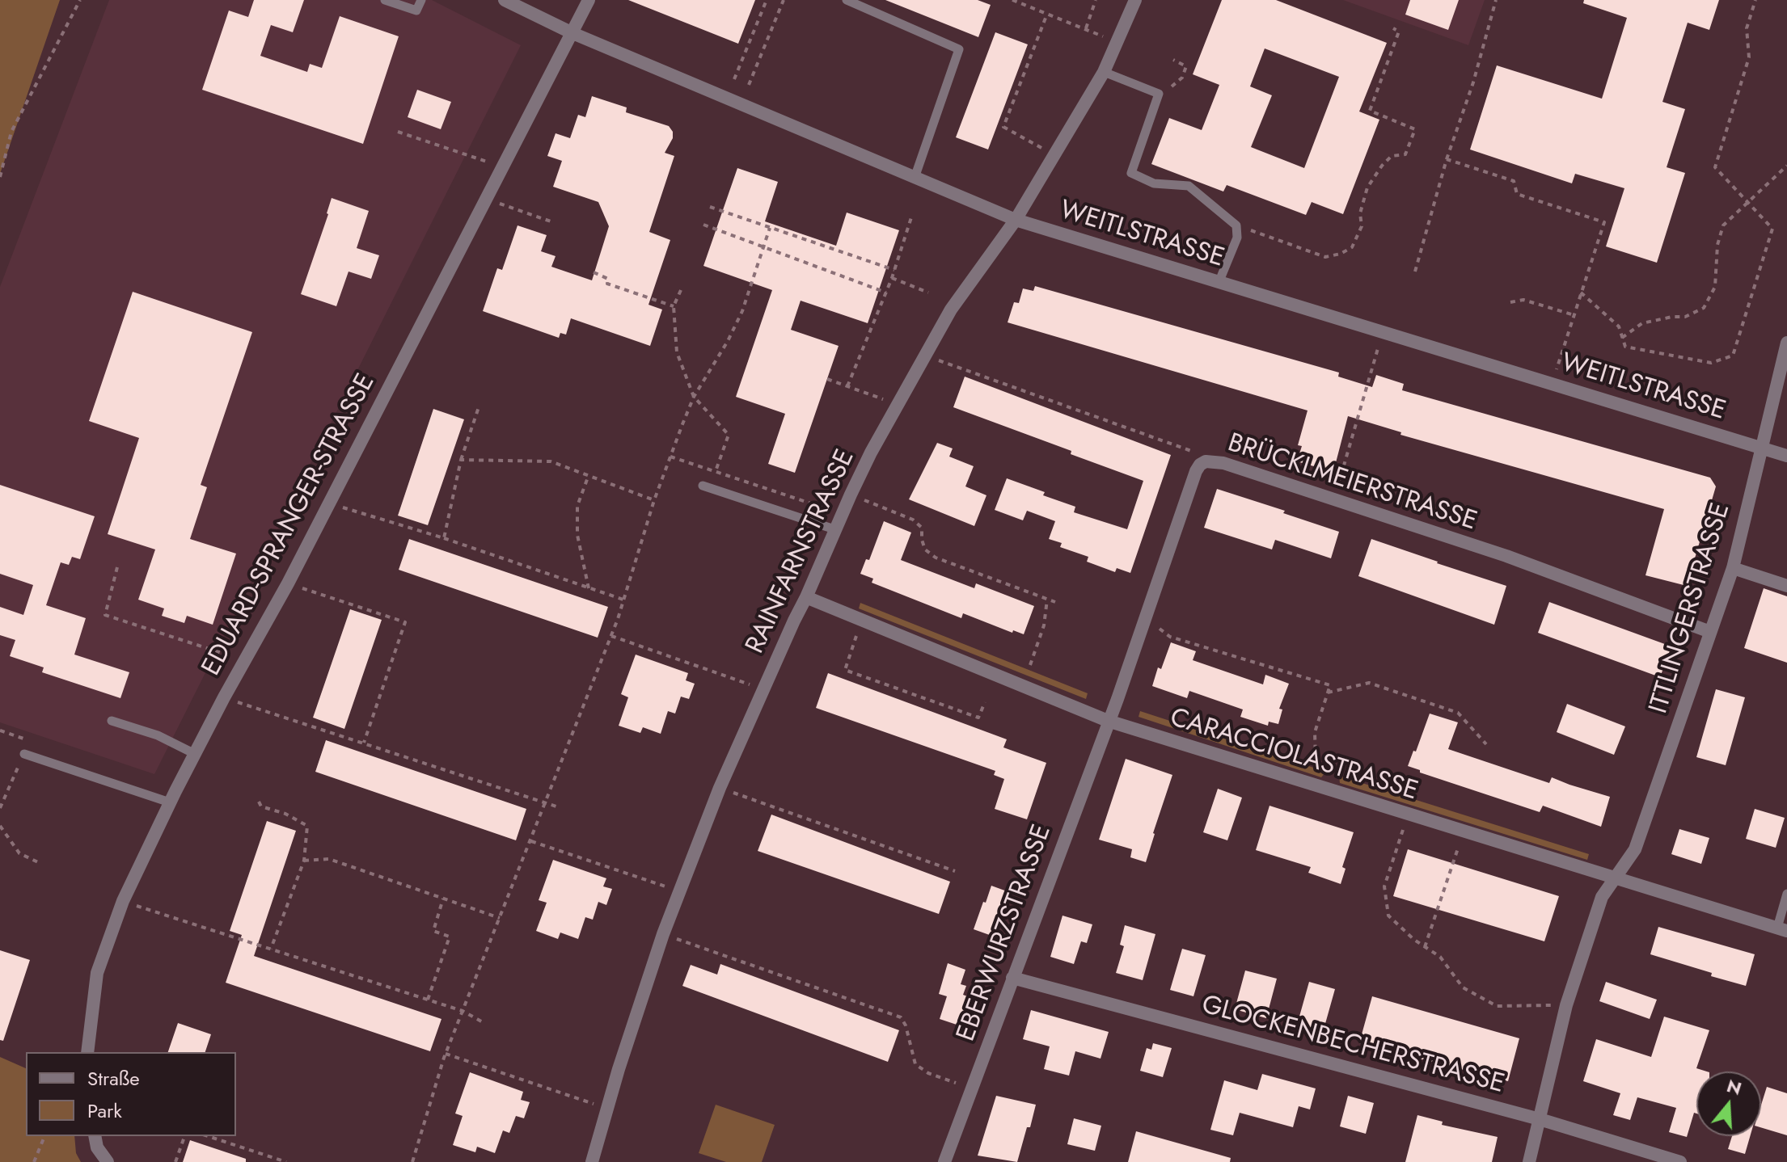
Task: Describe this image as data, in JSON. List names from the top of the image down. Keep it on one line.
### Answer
{"streets":{"street":["WEITLSTRASSE","BRÜCKLMEIERSTRASSE","EDUARD-SPRANGER-STRASSE","RAINFARNSTRASSE","ITTLINGERSTRASSE","CARACCIOLASTRASSE","EBERWURZSTRASSE","GLOCKENBECHERSTRASSE"]},"crossings":[["WEITLSTRASSE","EDUARD-SPRANGER-STRASSE"],["WEITLSTRASSE","RAINFARNSTRASSE"],["WEITLSTRASSE","ITTLINGERSTRASSE"],["BRÜCKLMEIERSTRASSE","ITTLINGERSTRASSE"],["BRÜCKLMEIERSTRASSE","CARACCIOLASTRASSE"],["BRÜCKLMEIERSTRASSE","EBERWURZSTRASSE"],["RAINFARNSTRASSE","CARACCIOLASTRASSE"],["ITTLINGERSTRASSE","CARACCIOLASTRASSE"],["ITTLINGERSTRASSE","GLOCKENBECHERSTRASSE"],["CARACCIOLASTRASSE","EBERWURZSTRASSE"],["EBERWURZSTRASSE","GLOCKENBECHERSTRASSE"]],"legend":["Straße","Park"],"north":"top"}
